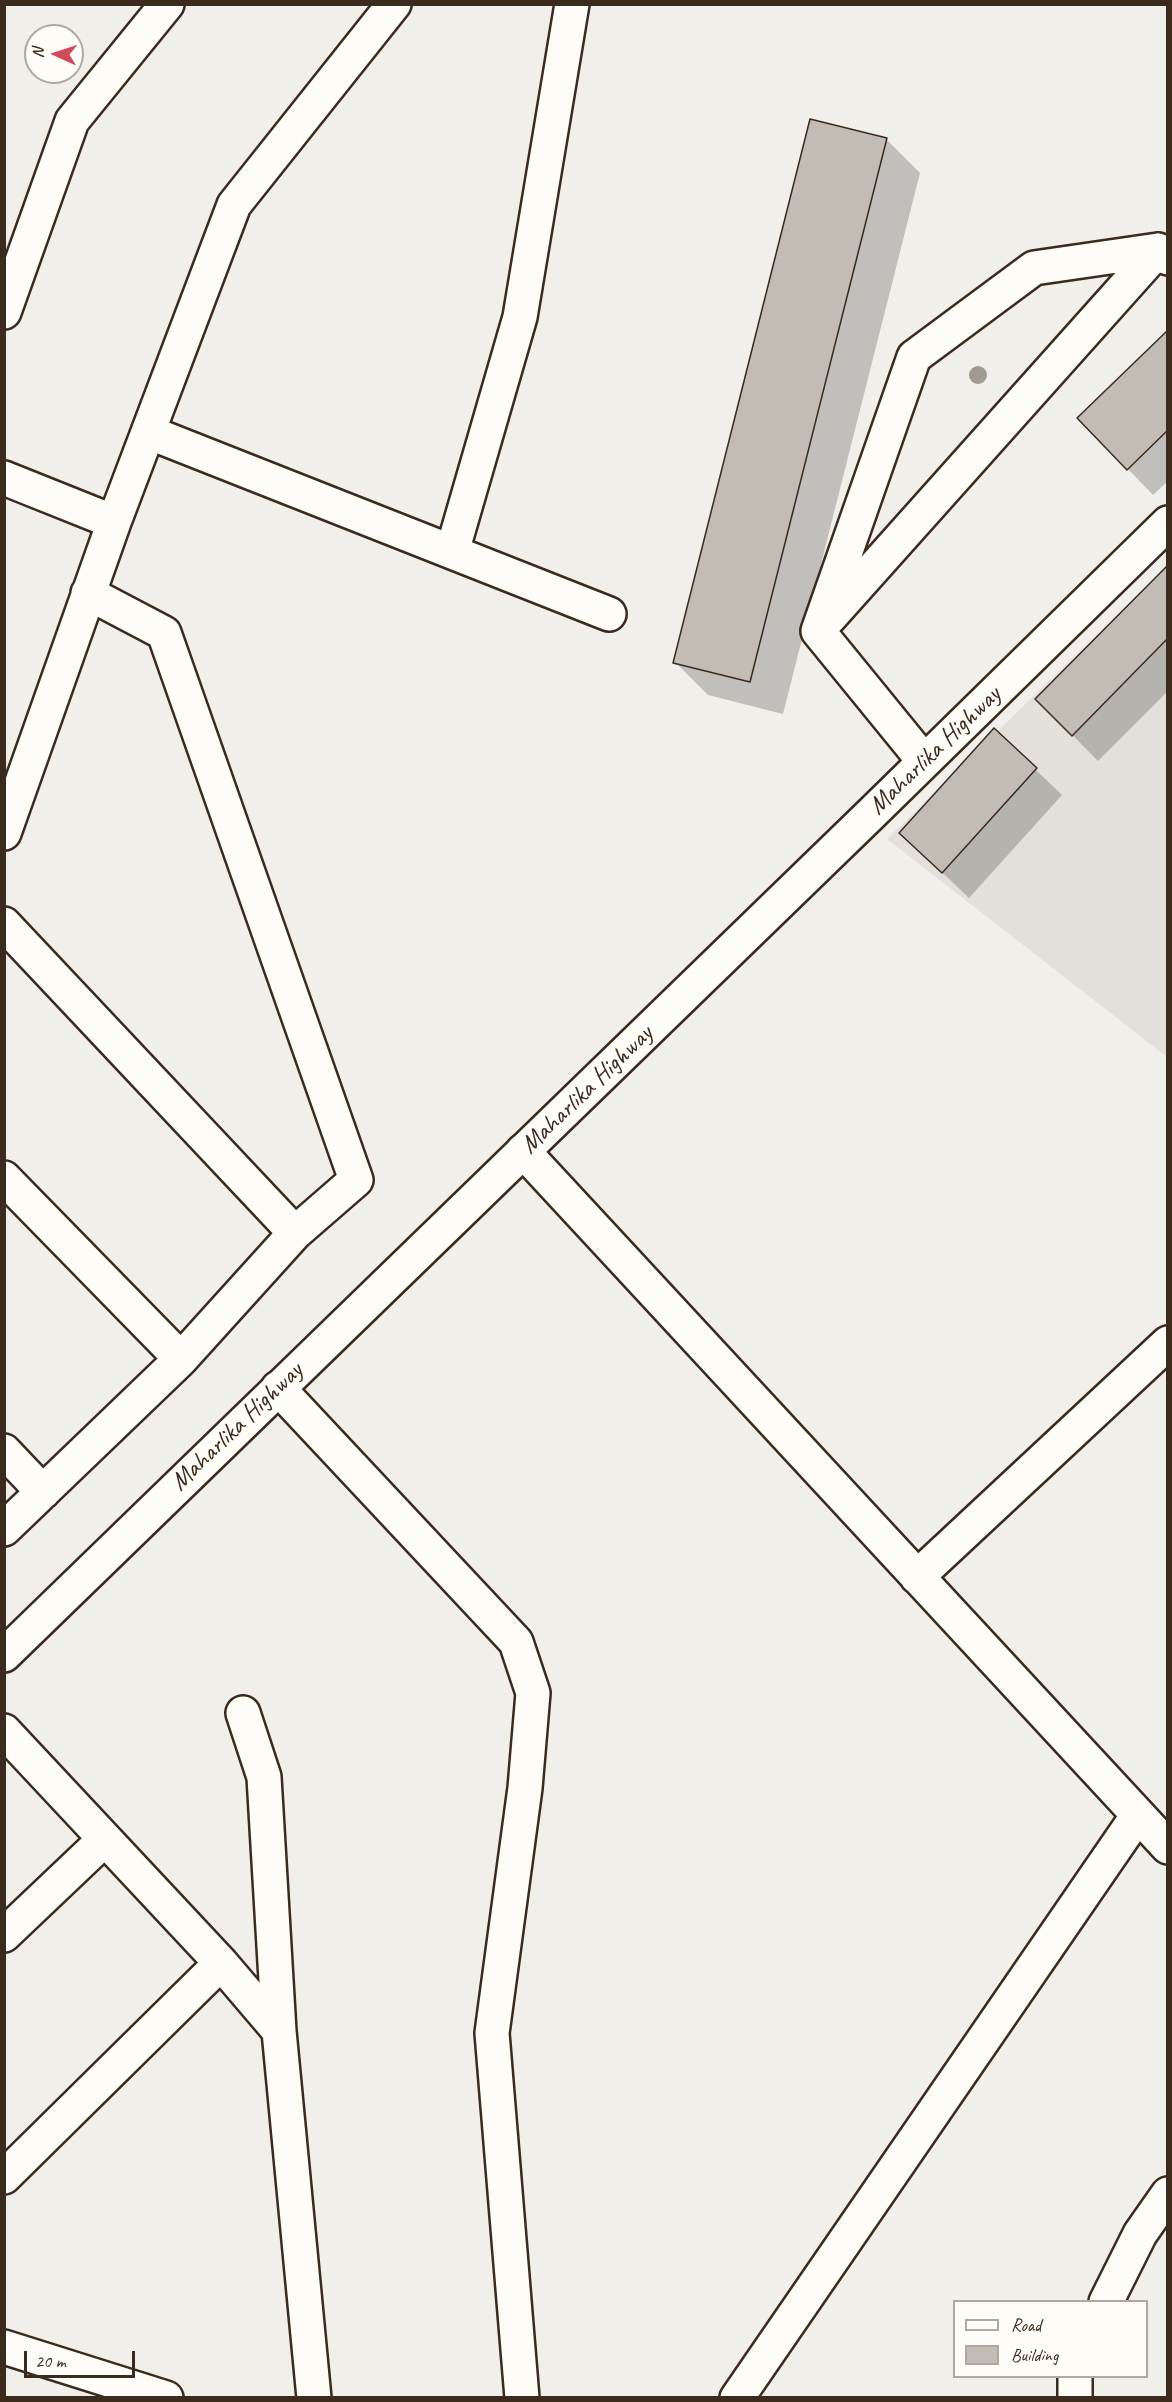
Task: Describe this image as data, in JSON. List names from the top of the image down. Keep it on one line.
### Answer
{"streets":{"main road":["Maharlika Highway"]},"legend":["Road","Building"],"scale_bar":"20 m","north":"left"}
